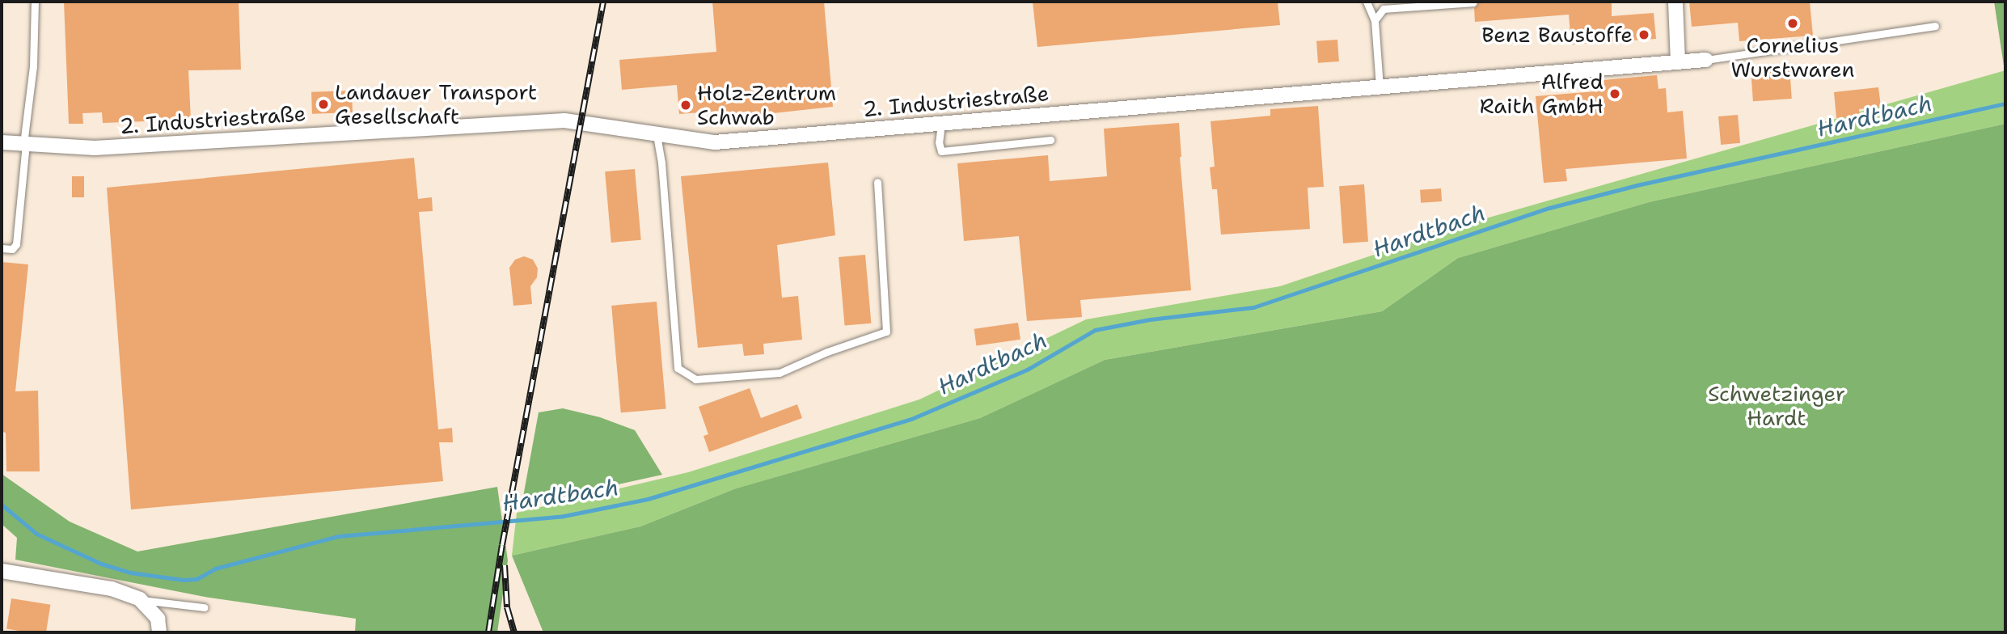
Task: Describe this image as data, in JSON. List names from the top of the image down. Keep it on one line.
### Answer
{"streets":{"street":["2. Industriestraße"]},"water":["Hardtbach"],"parks":["Schwetzinger Hardt"],"places":["Cornelius Wurstwaren","Benz Baustoffe","Alfred Raith GmbH","Landauer Transport Gesellschaft","Holz-Zentrum Schwab"]}
